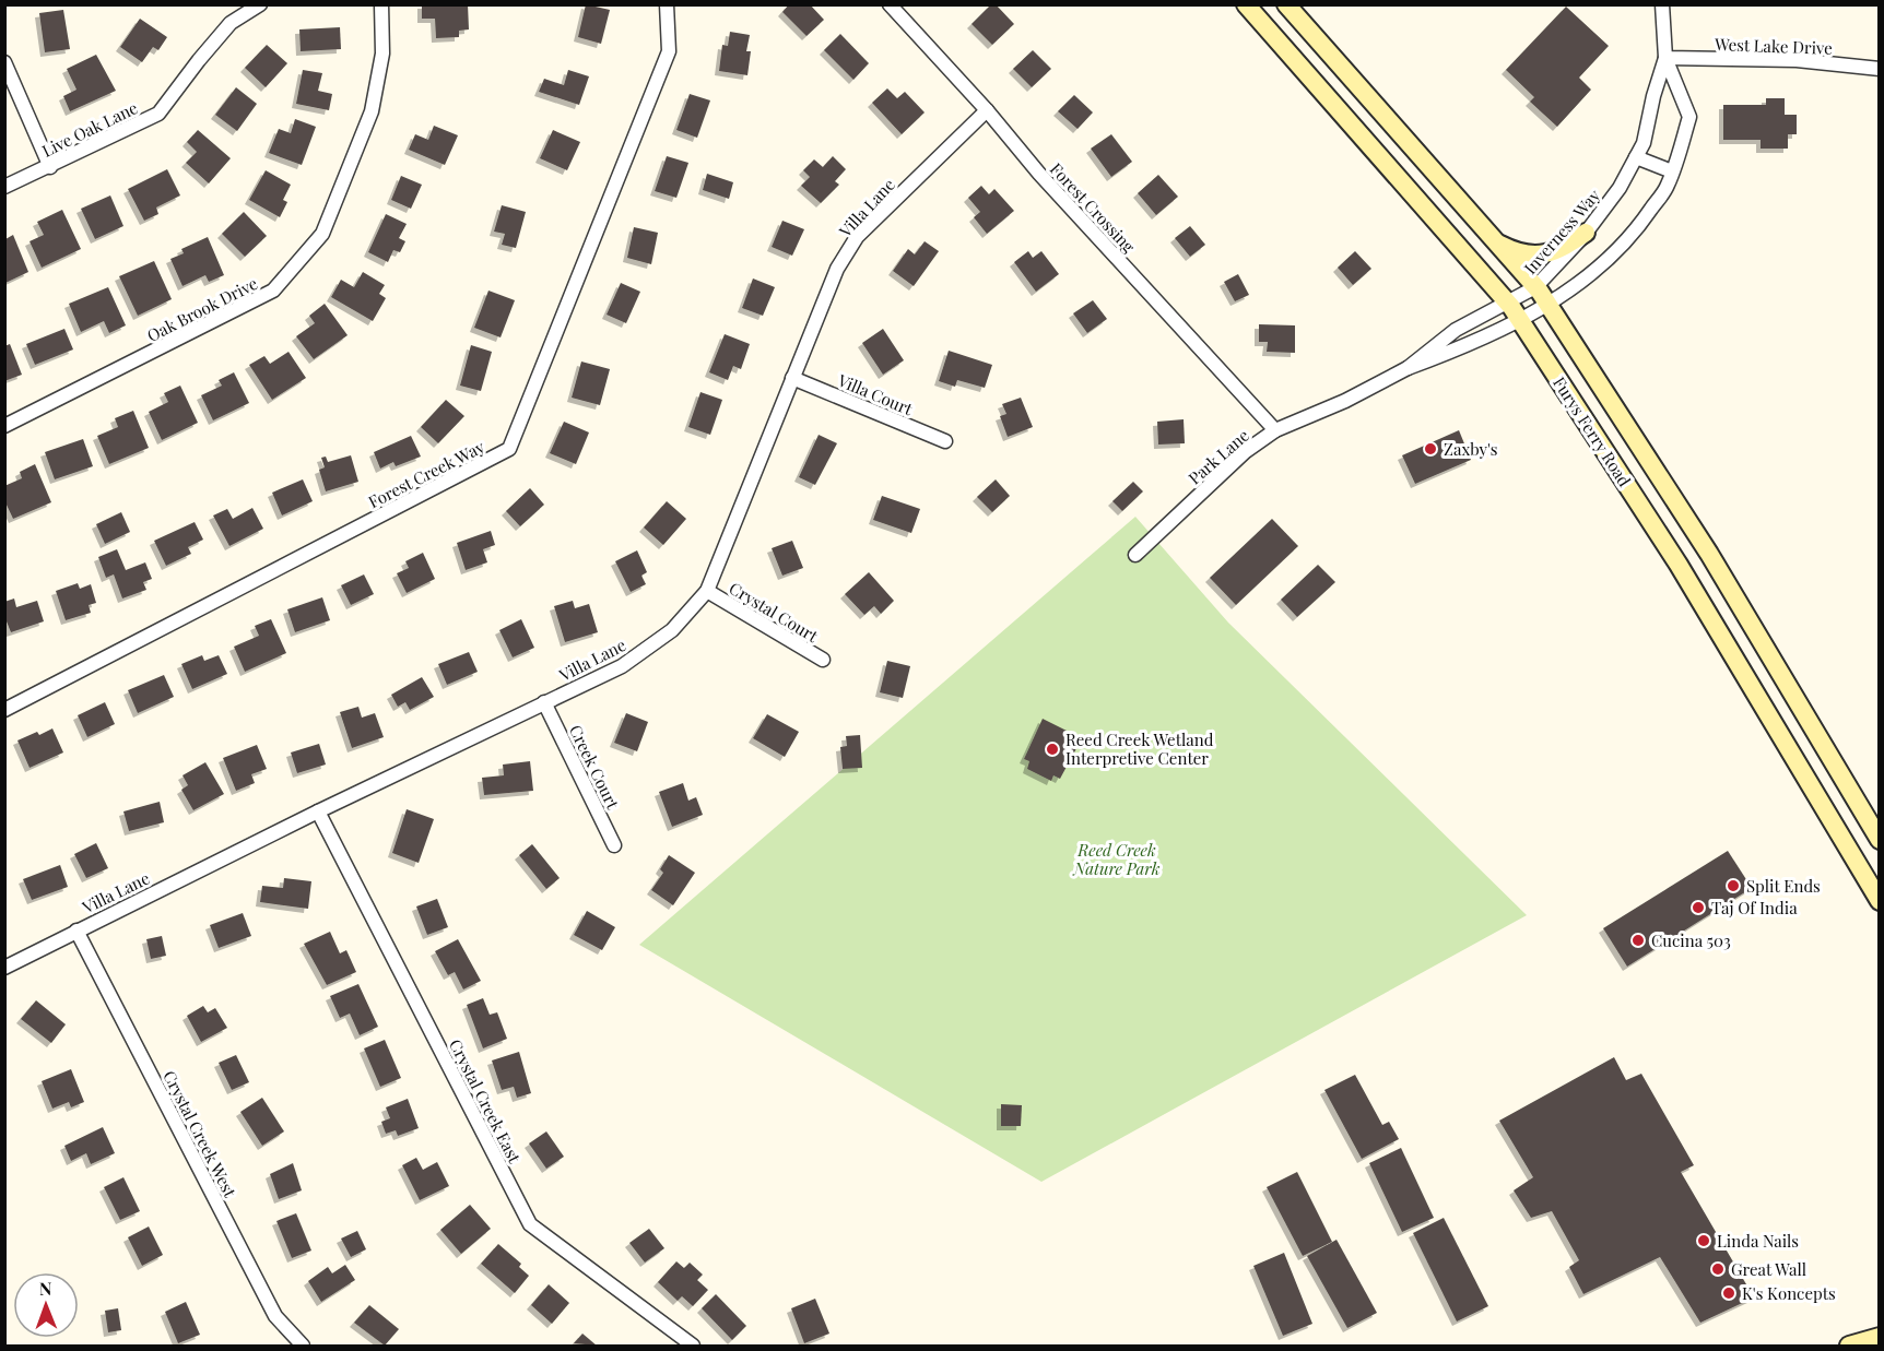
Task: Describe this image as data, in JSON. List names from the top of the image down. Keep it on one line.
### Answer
{"streets":{"main road":["Furys Ferry Road"],"street":["West Lake Drive","Live Oak Lane","Villa Lane","Forest Crossing","Inverness Way","Oak Brook Drive","Villa Court","Park Lane","Forest Creek Way","Crystal Court","Creek Court","Crystal Creek East","Crystal Creek West"]},"crossings":[["West Lake Drive","Inverness Way"],["Villa Lane","Forest Crossing"],["Villa Lane","Villa Court"],["Villa Lane","Crystal Court"],["Villa Lane","Creek Court"],["Villa Lane","Crystal Creek East"],["Villa Lane","Crystal Creek West"],["Forest Crossing","Park Lane"],["Inverness Way","Furys Ferry Road"],["Inverness Way","Park Lane"],["Furys Ferry Road","Park Lane"]],"parks":["Reed Creek Nature Park"],"places":["Zaxby's","Reed Creek Wetland Interpretive Center","Split Ends","Taj Of India","Cucina 503","Linda Nails","Great Wall","K's Koncepts"],"north":"top"}
